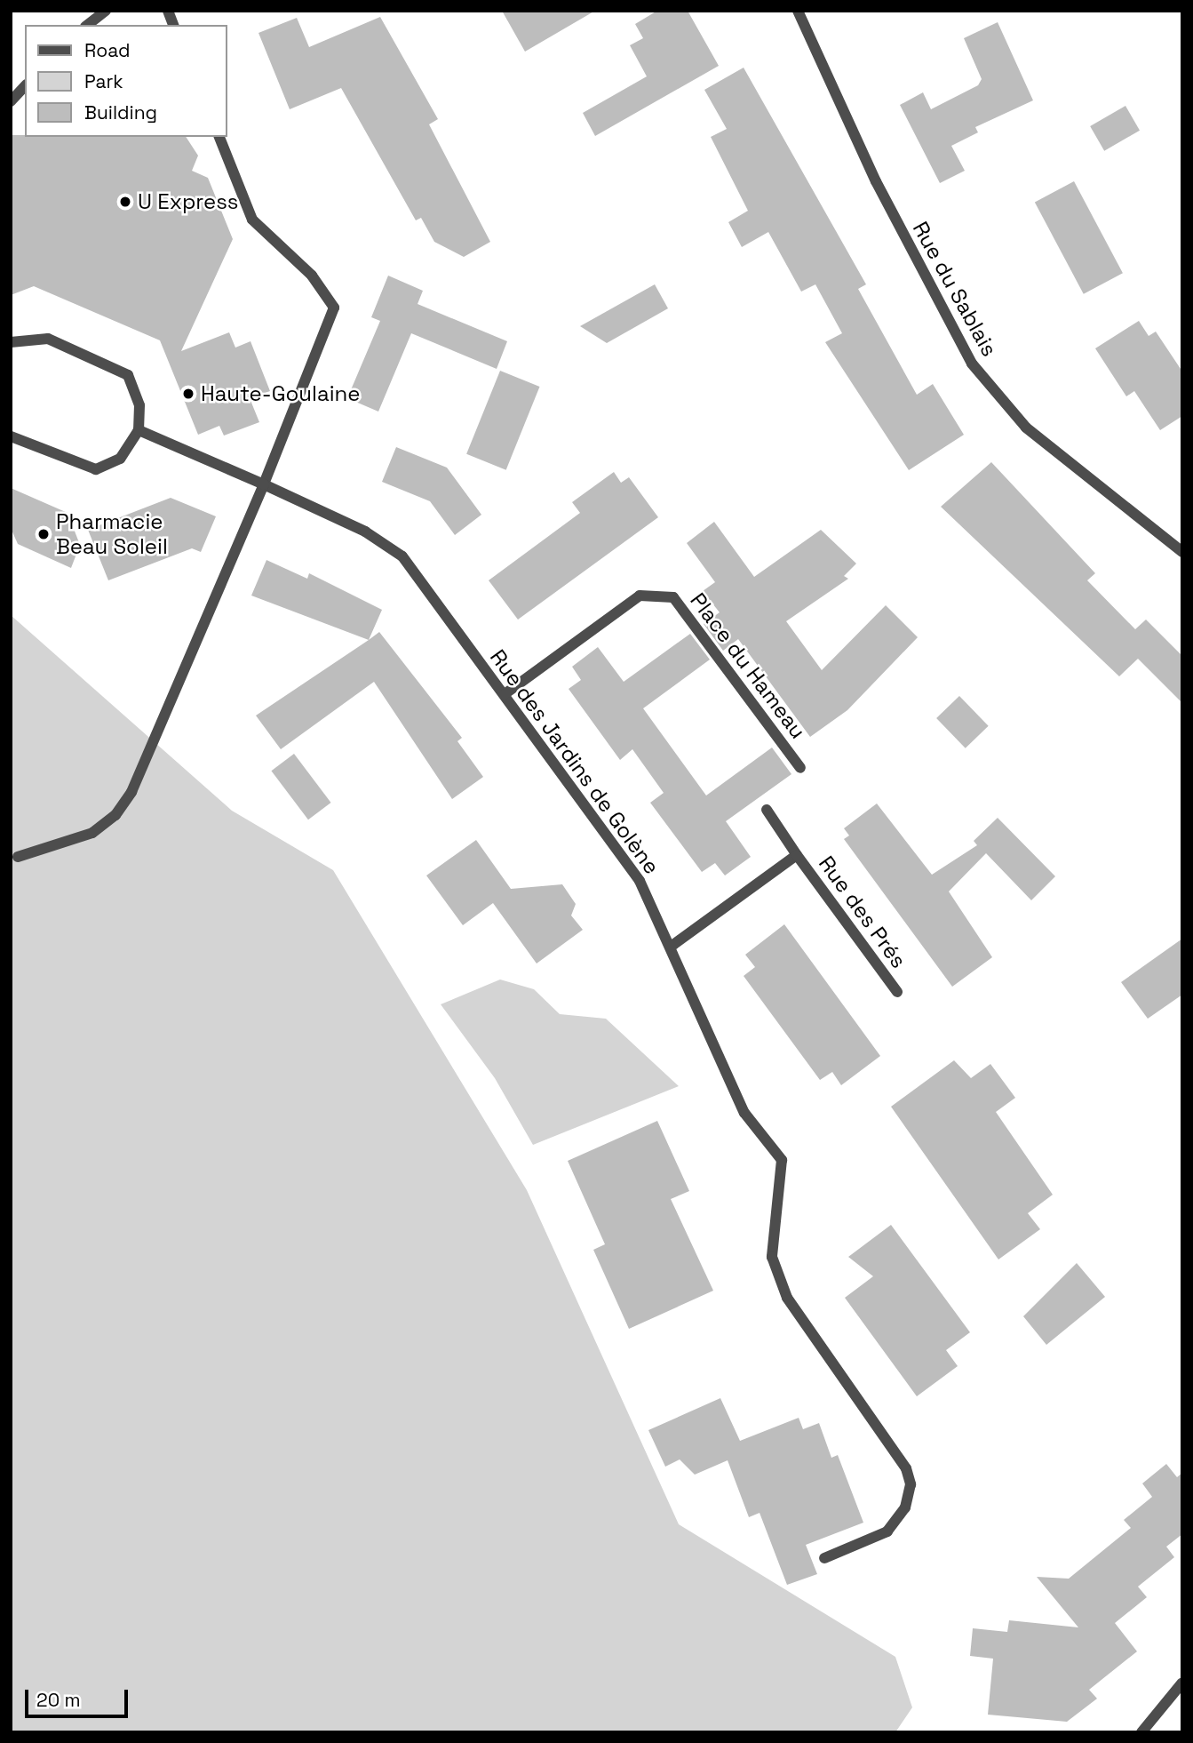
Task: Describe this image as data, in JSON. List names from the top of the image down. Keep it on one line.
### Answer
{"streets":{"street":["Rue du Sablais","Place du Hameau","Rue des Jardins de Golène","Rue des Prés"]},"crossings":[["Place du Hameau","Rue des Jardins de Golène"],["Rue des Jardins de Golène","Rue des Prés"]],"places":["U Express","Haute-Goulaine","Pharmacie Beau Soleil"],"legend":["Road","Park","Building"],"scale_bar":"20 m"}
